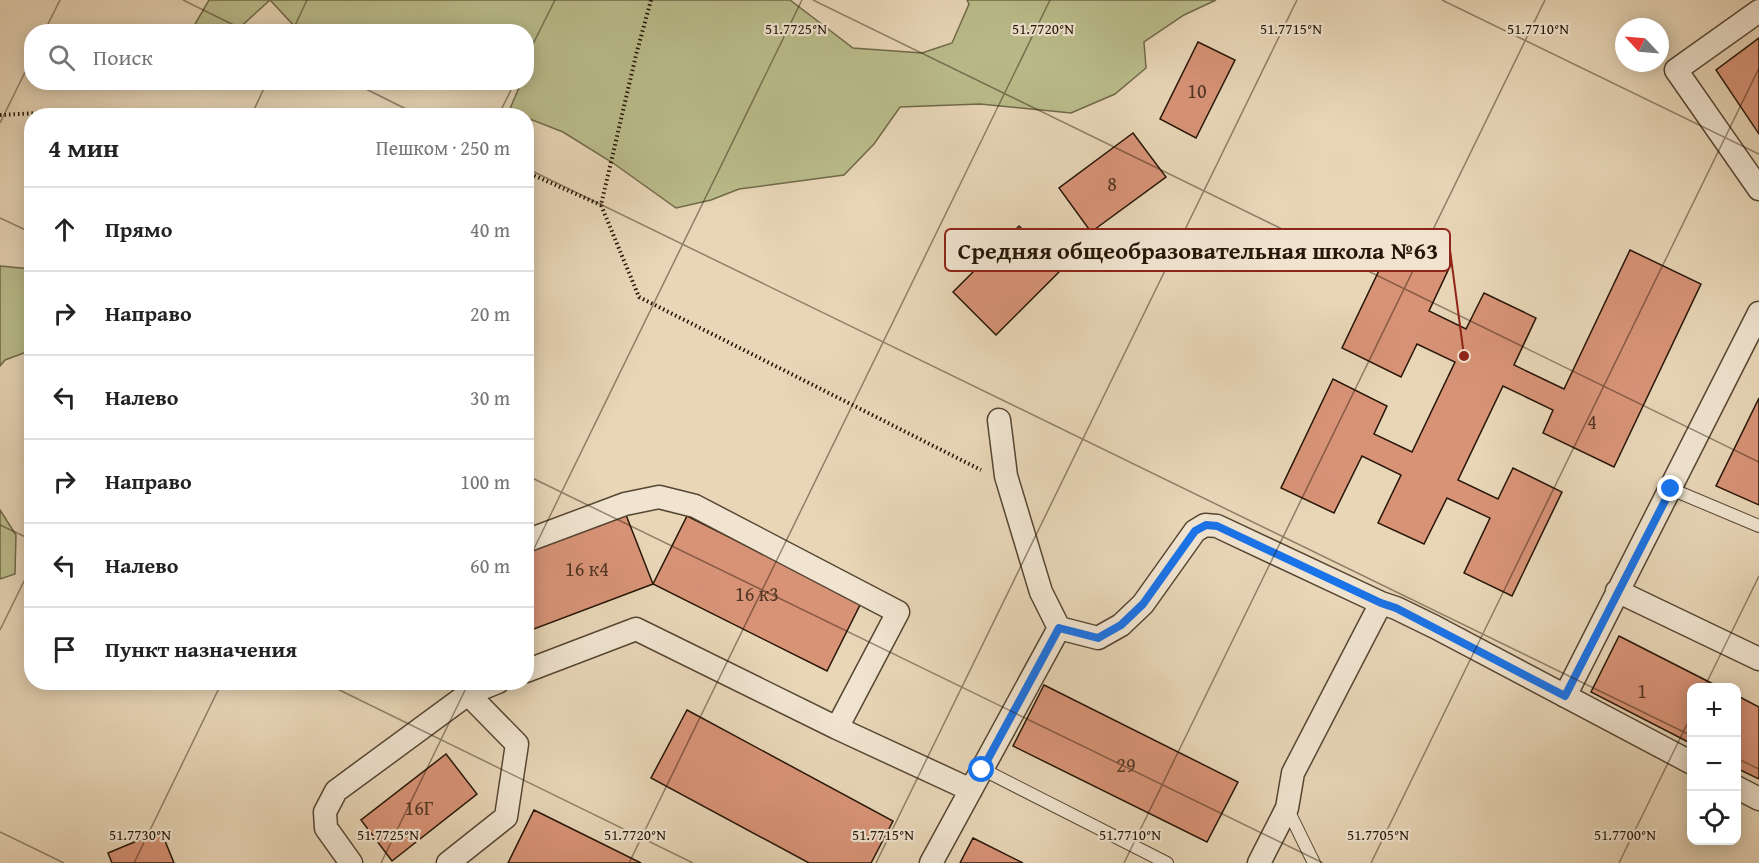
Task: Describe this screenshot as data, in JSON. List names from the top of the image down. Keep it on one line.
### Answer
{"places":["Средняя общеобразовательная школа №63"],"house_numbers":["10","8","4","16 к4","16 к3","1","29","16Г"],"north":"top left","page":{"search":"Поиск","heading":["4 мин","Пешком · 250 m"],"list":[["Прямо","40 m"],["Направо","20 m"],["Налево","30 m"],["Направо","100 m"],["Налево","60 m"],"Пункт назначения"],"map_buttons":["+","−"]},"coordinates":["51.7725°N","51.7715°N","51.7720°N","51.7710°N","51.7730°N","51.7705°N","51.7700°N"]}
